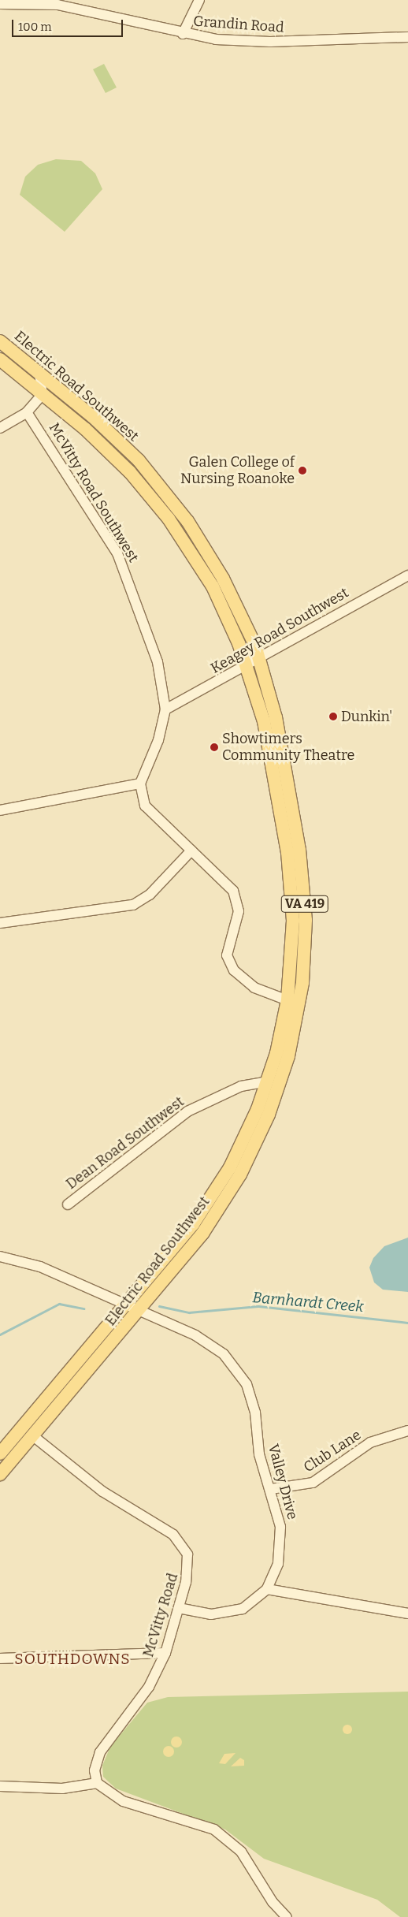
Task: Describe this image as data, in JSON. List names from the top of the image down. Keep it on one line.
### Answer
{"streets":{"main road":["Electric Road Southwest","VA 419"],"street":["Grandin Road","McVitty Road Southwest","Keagey Road Southwest","Dean Road Southwest","Club Lane","Valley Drive","McVitty Road"]},"crossings":[["Electric Road Southwest","Keagey Road Southwest"],["Electric Road Southwest","Dean Road Southwest"],["Electric Road Southwest","Valley Drive"],["Electric Road Southwest","McVitty Road"],["McVitty Road Southwest","Keagey Road Southwest"],["Club Lane","Valley Drive"],["Valley Drive","McVitty Road"]],"districts":["SOUTHDOWNS"],"water":["Barnhardt Creek"],"places":["Galen College of Nursing Roanoke","Dunkin'","Showtimers Community Theatre"],"scale_bar":"100 m"}
